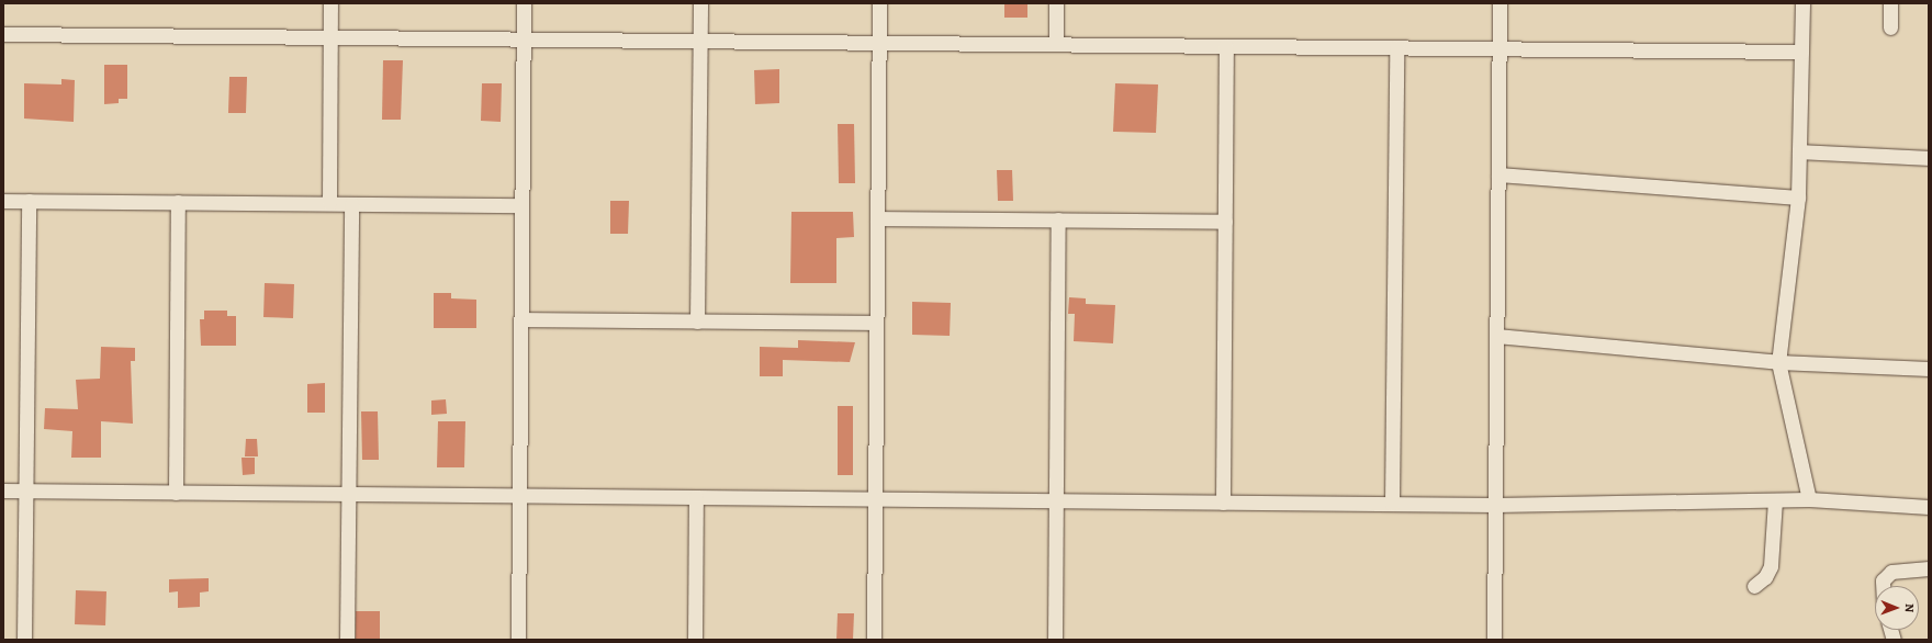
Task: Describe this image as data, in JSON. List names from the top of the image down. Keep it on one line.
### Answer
{"north":"right"}
